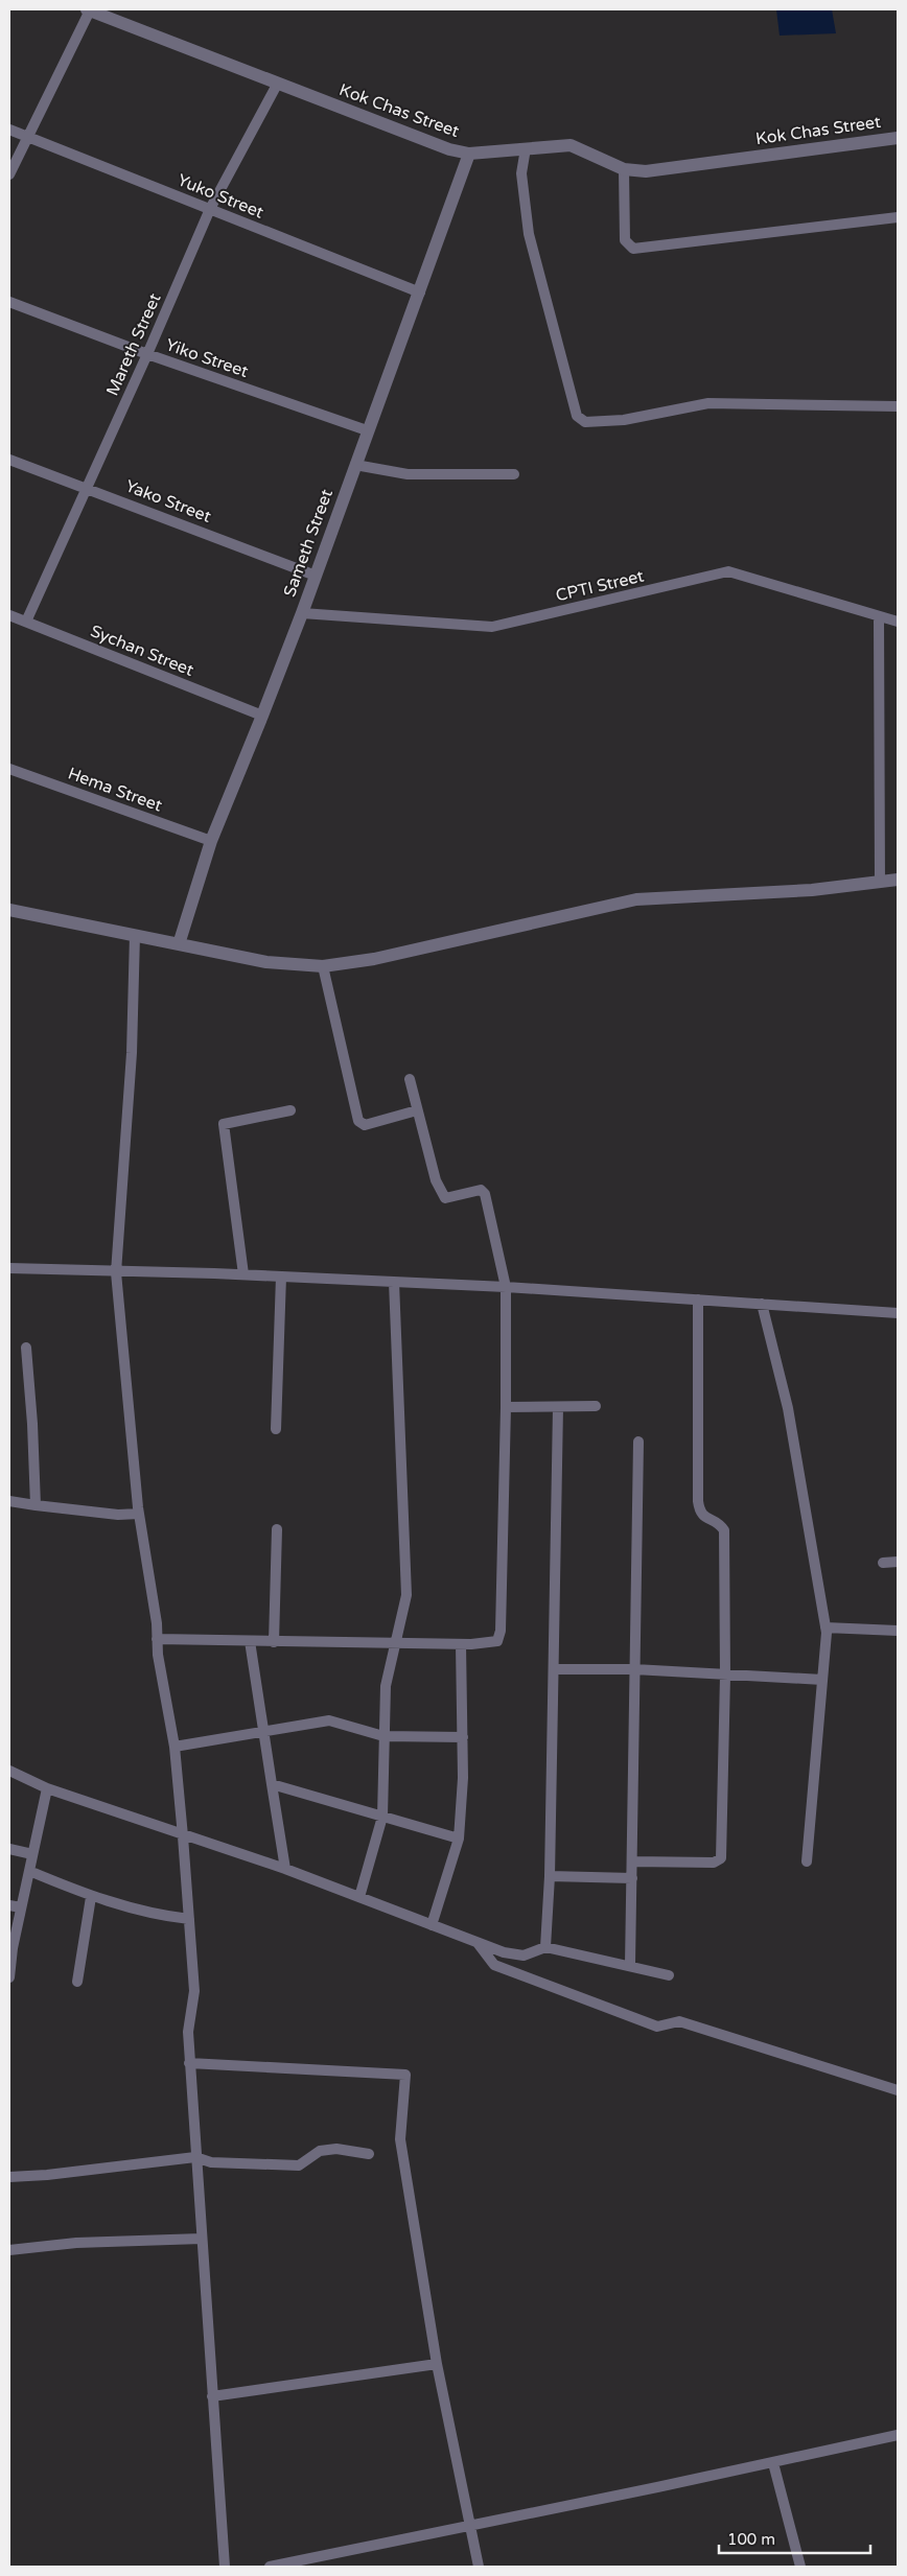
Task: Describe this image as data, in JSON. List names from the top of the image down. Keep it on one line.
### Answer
{"streets":{"street":["Kok Chas Street","Yuko Street","Mareth Street","Yiko Street","Yako Street","Sameth Street","CPTI Street","Sychan Street","Hema Street"]},"crossings":[["Kok Chas Street","Mareth Street"],["Kok Chas Street","Sameth Street"],["Yuko Street","Mareth Street"],["Yuko Street","Sameth Street"],["Mareth Street","Yiko Street"],["Mareth Street","Yako Street"],["Mareth Street","Sychan Street"],["Yiko Street","Sameth Street"],["Yako Street","Sameth Street"],["Sameth Street","CPTI Street"],["Sameth Street","Sychan Street"],["Sameth Street","Hema Street"]],"scale_bar":"100 m"}
